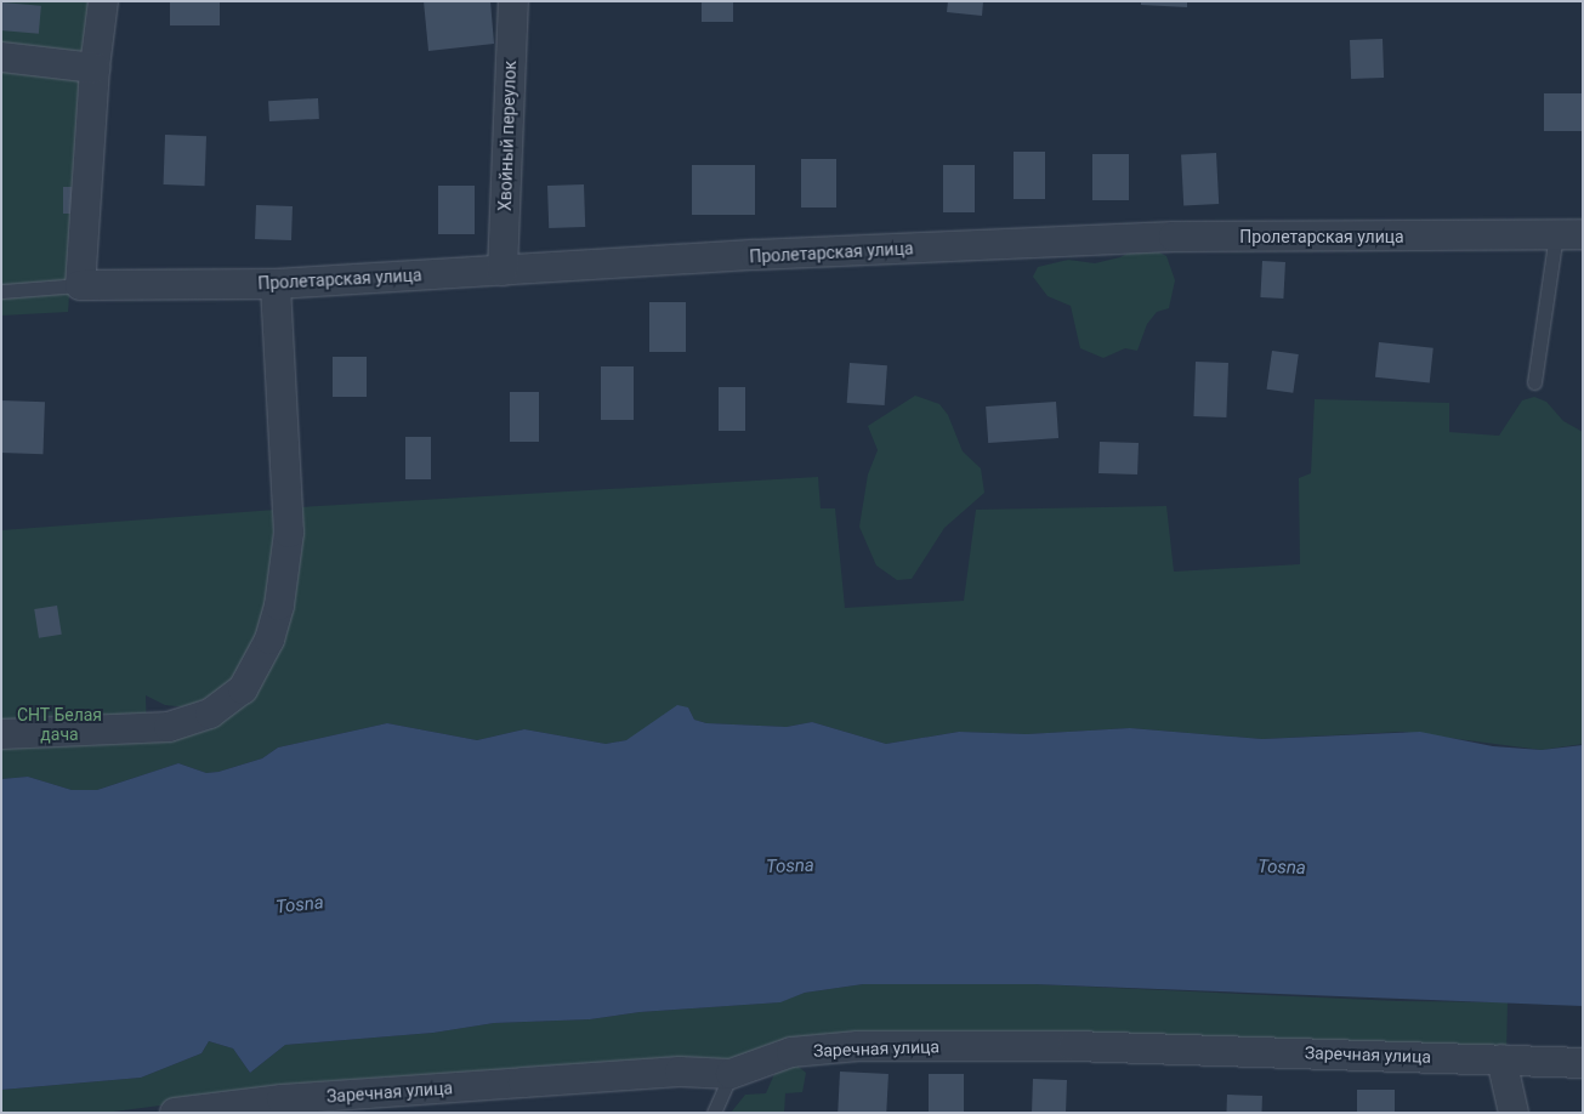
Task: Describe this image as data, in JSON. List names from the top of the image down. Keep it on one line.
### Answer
{"streets":{"street":["Хвойный переулок","Пролетарская улица","Заречная улица"]},"crossings":[["Хвойный переулок","Пролетарская улица"]],"water":["Tosna"],"parks":["СНТ Белая дача"]}
